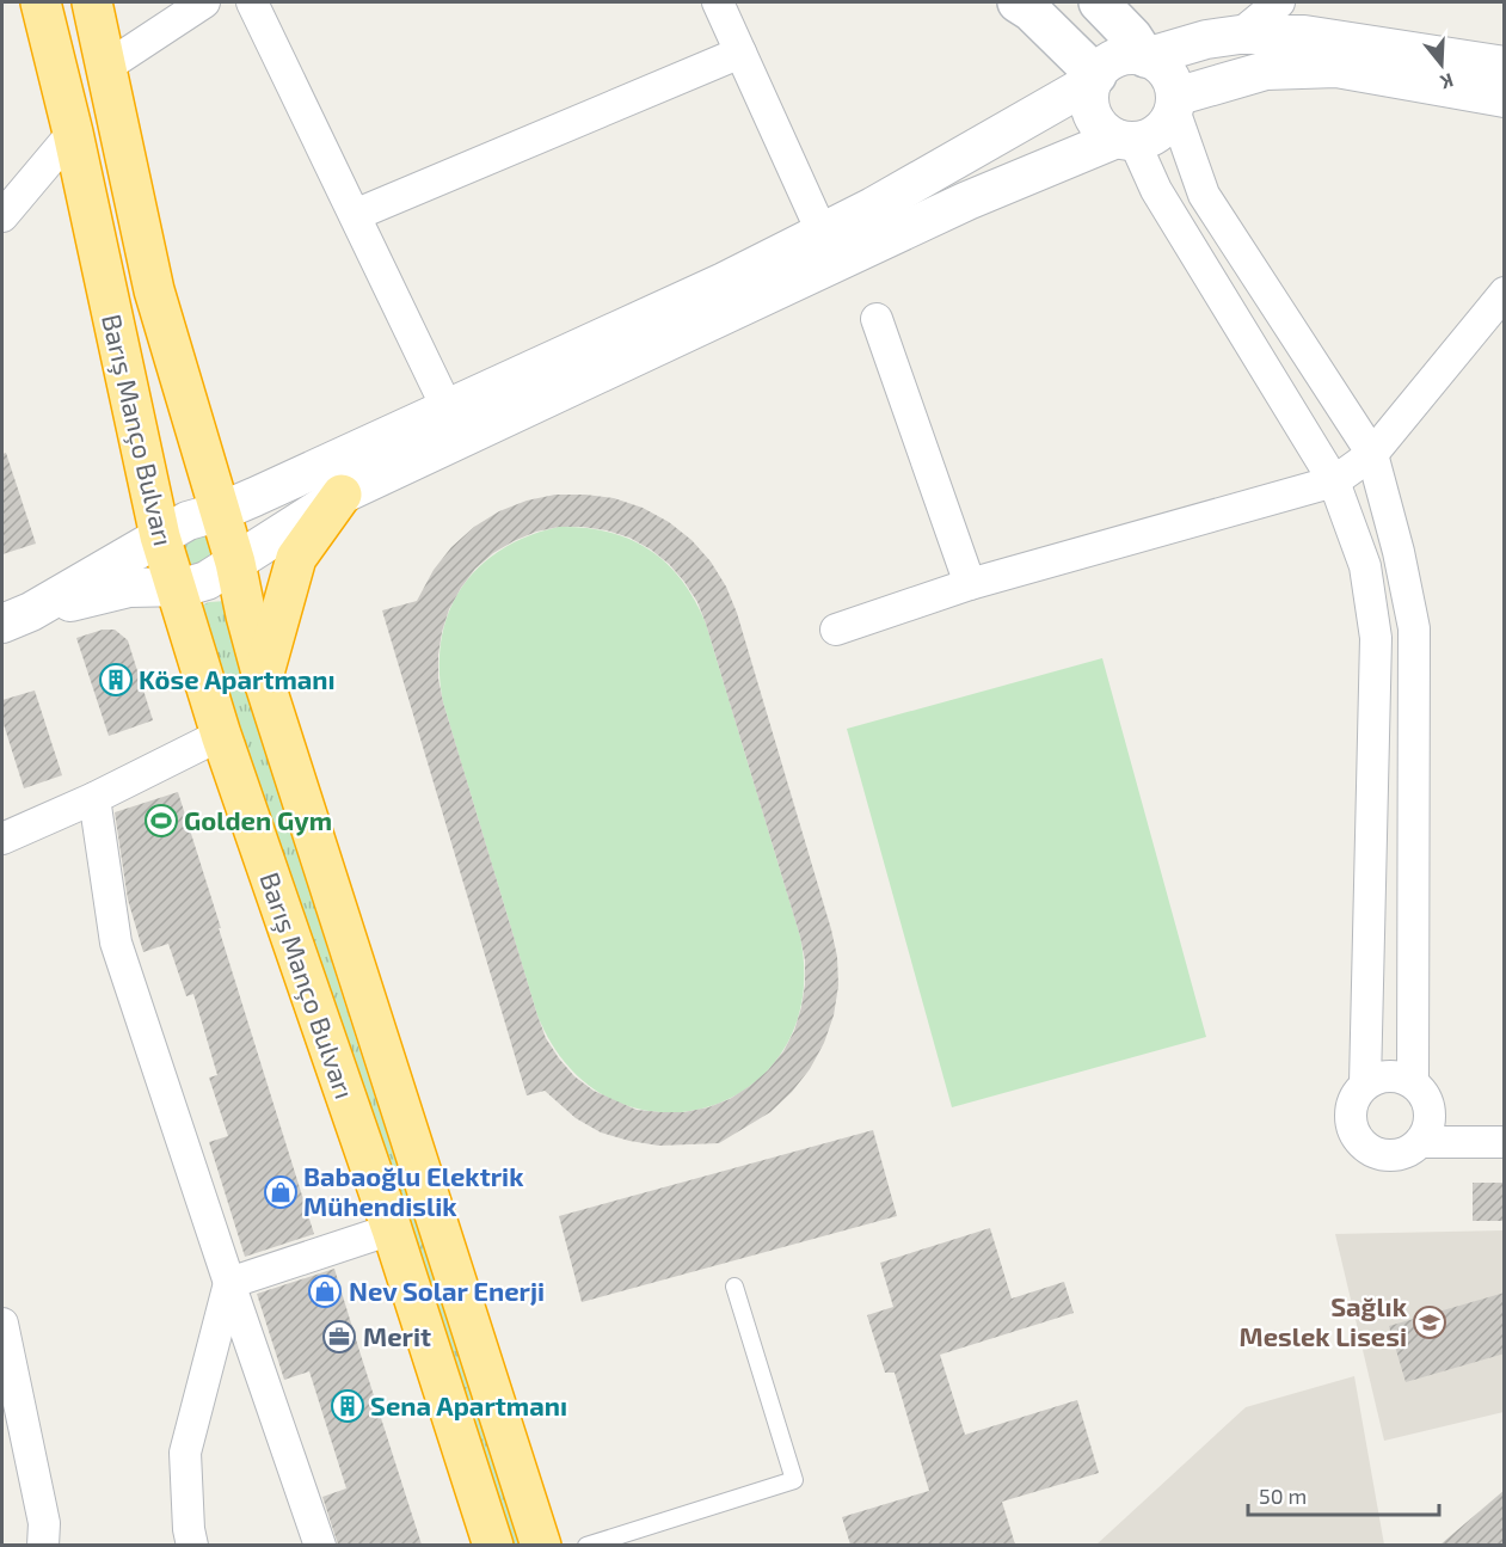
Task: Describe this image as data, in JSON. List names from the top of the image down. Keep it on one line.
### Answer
{"streets":{"highway":["Barış Manço Bulvarı"]},"places":{"building":["Köse Apartmanı","Sena Apartmanı"],"sports":["Golden Gym"],"shop":["Babaoğlu Elektrik Mühendislik","Nev Solar Enerji"],"school or university":["Sağlık Meslek Lisesi"],"office":["Merit"]},"scale_bar":"50 m","north":"bottom"}
